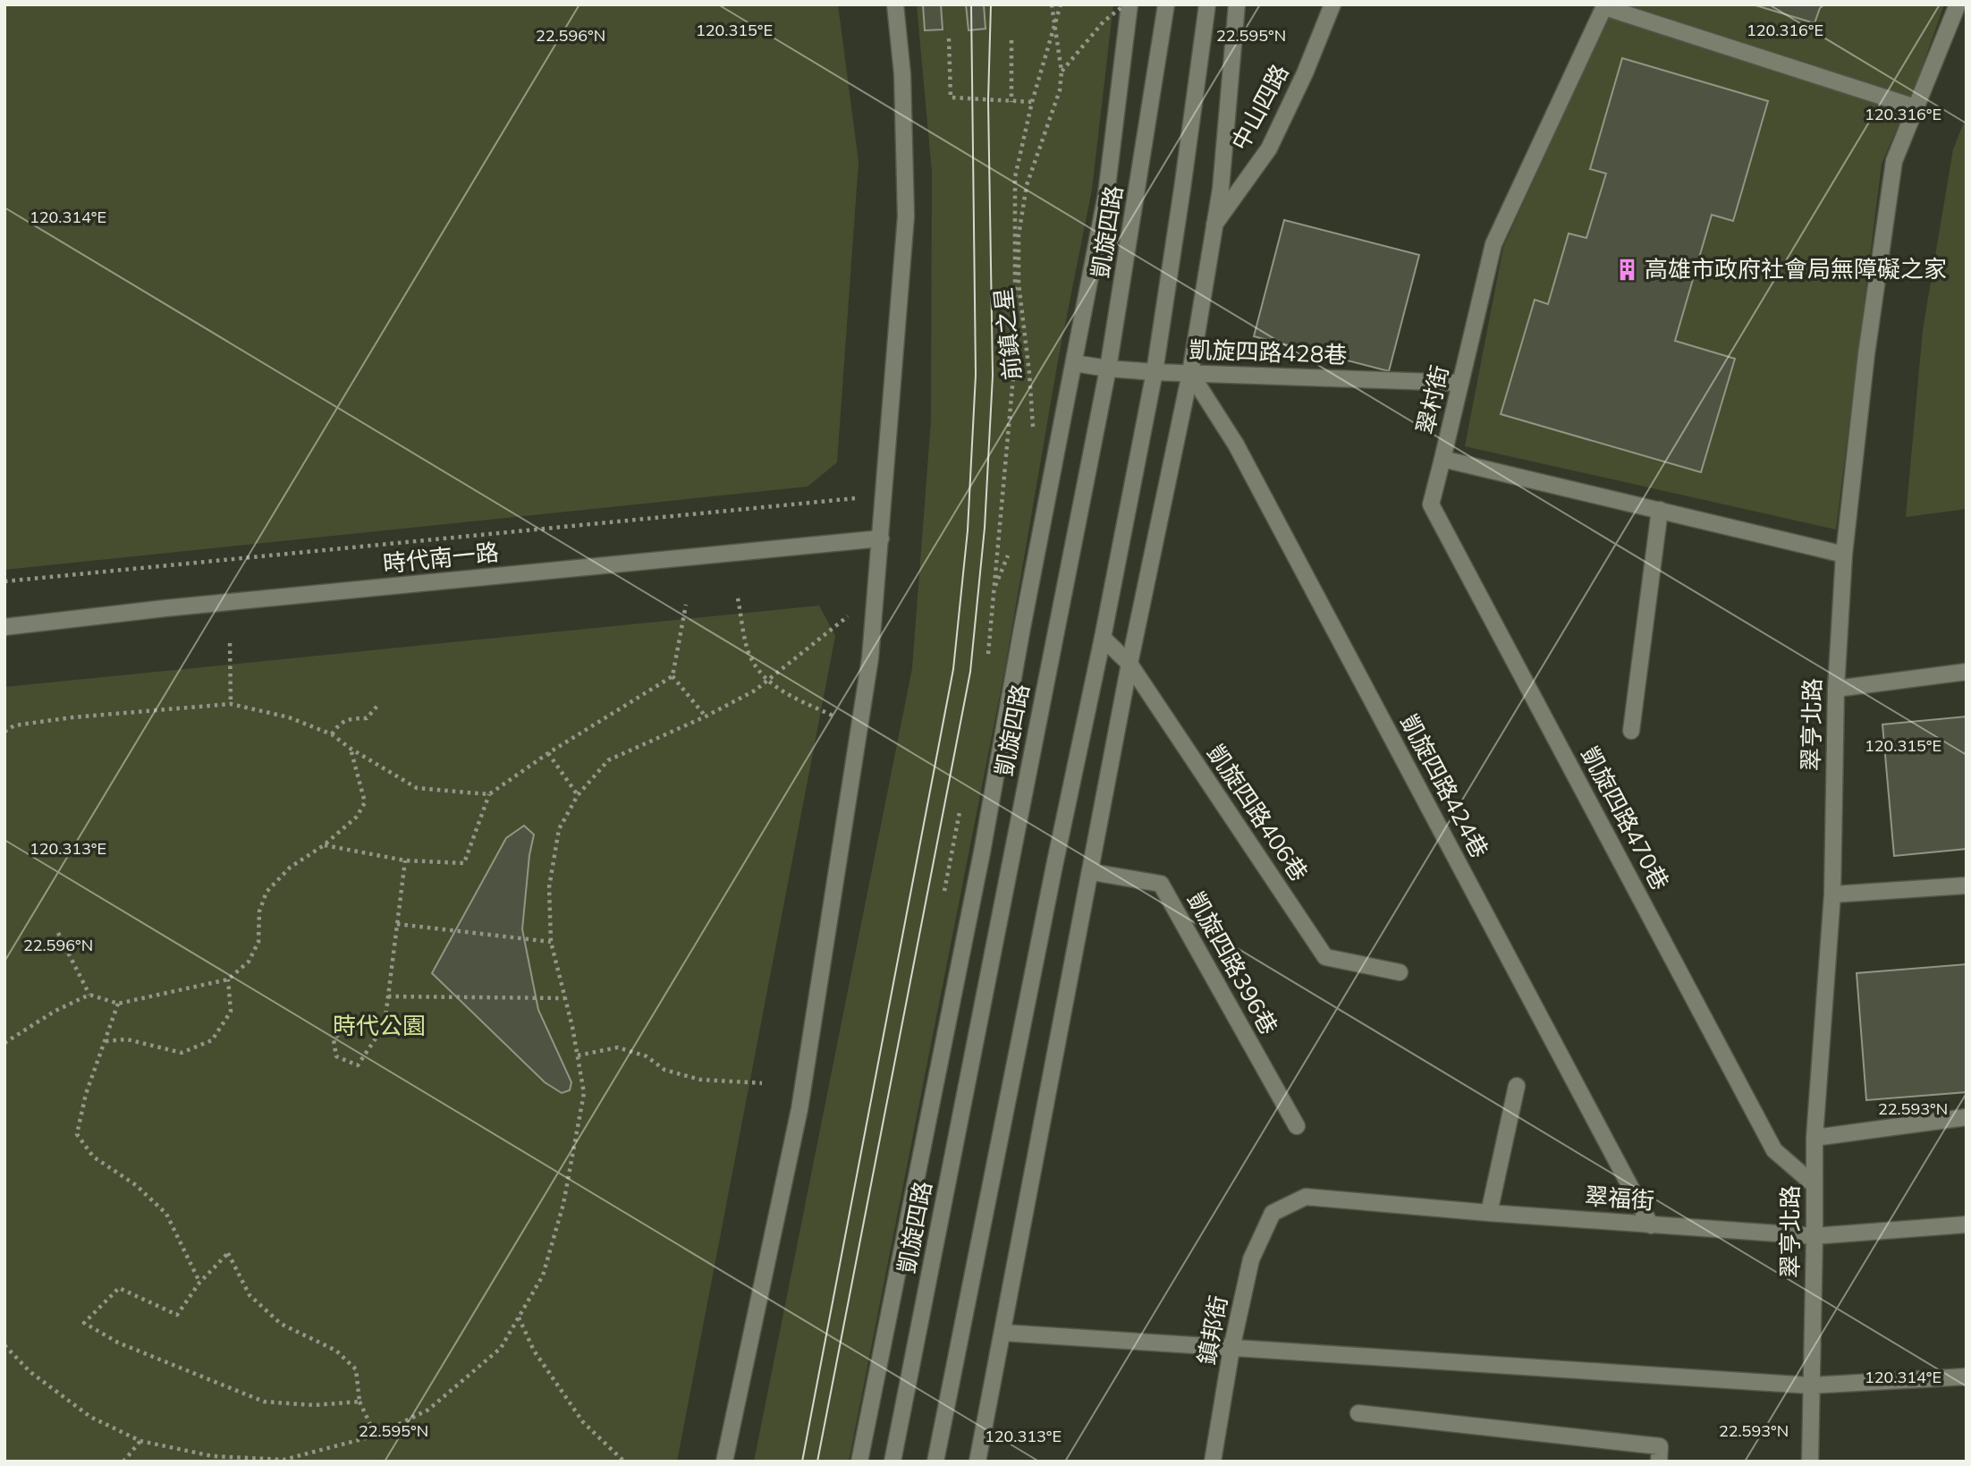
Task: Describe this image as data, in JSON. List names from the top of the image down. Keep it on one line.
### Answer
{"streets":{"street":["中山四路","凱旋四路","凱旋四路428巷","翠村街","時代南一路","翠亨北路","凱旋四路424巷","凱旋四路406巷","凱旋四路470巷","凱旋四路396巷","翠福街","鎮邦街"],"path":["前鎮之星"]},"crossings":[["凱旋四路","前鎮之星"],["凱旋四路","凱旋四路428巷"],["凱旋四路428巷","翠村街"],["凱旋四路428巷","凱旋四路424巷"],["翠村街","翠亨北路"],["翠村街","凱旋四路470巷"],["翠亨北路","凱旋四路470巷"],["翠亨北路","翠福街"],["凱旋四路424巷","翠福街"],["翠福街","鎮邦街"]],"parks":["時代公園"],"places":{"building":["高雄市政府社會局無障礙之家"]},"coordinates":["120.316°E","120.315°E","22.595°N","22.596°N","120.314°E","120.313°E","22.593°N"]}
